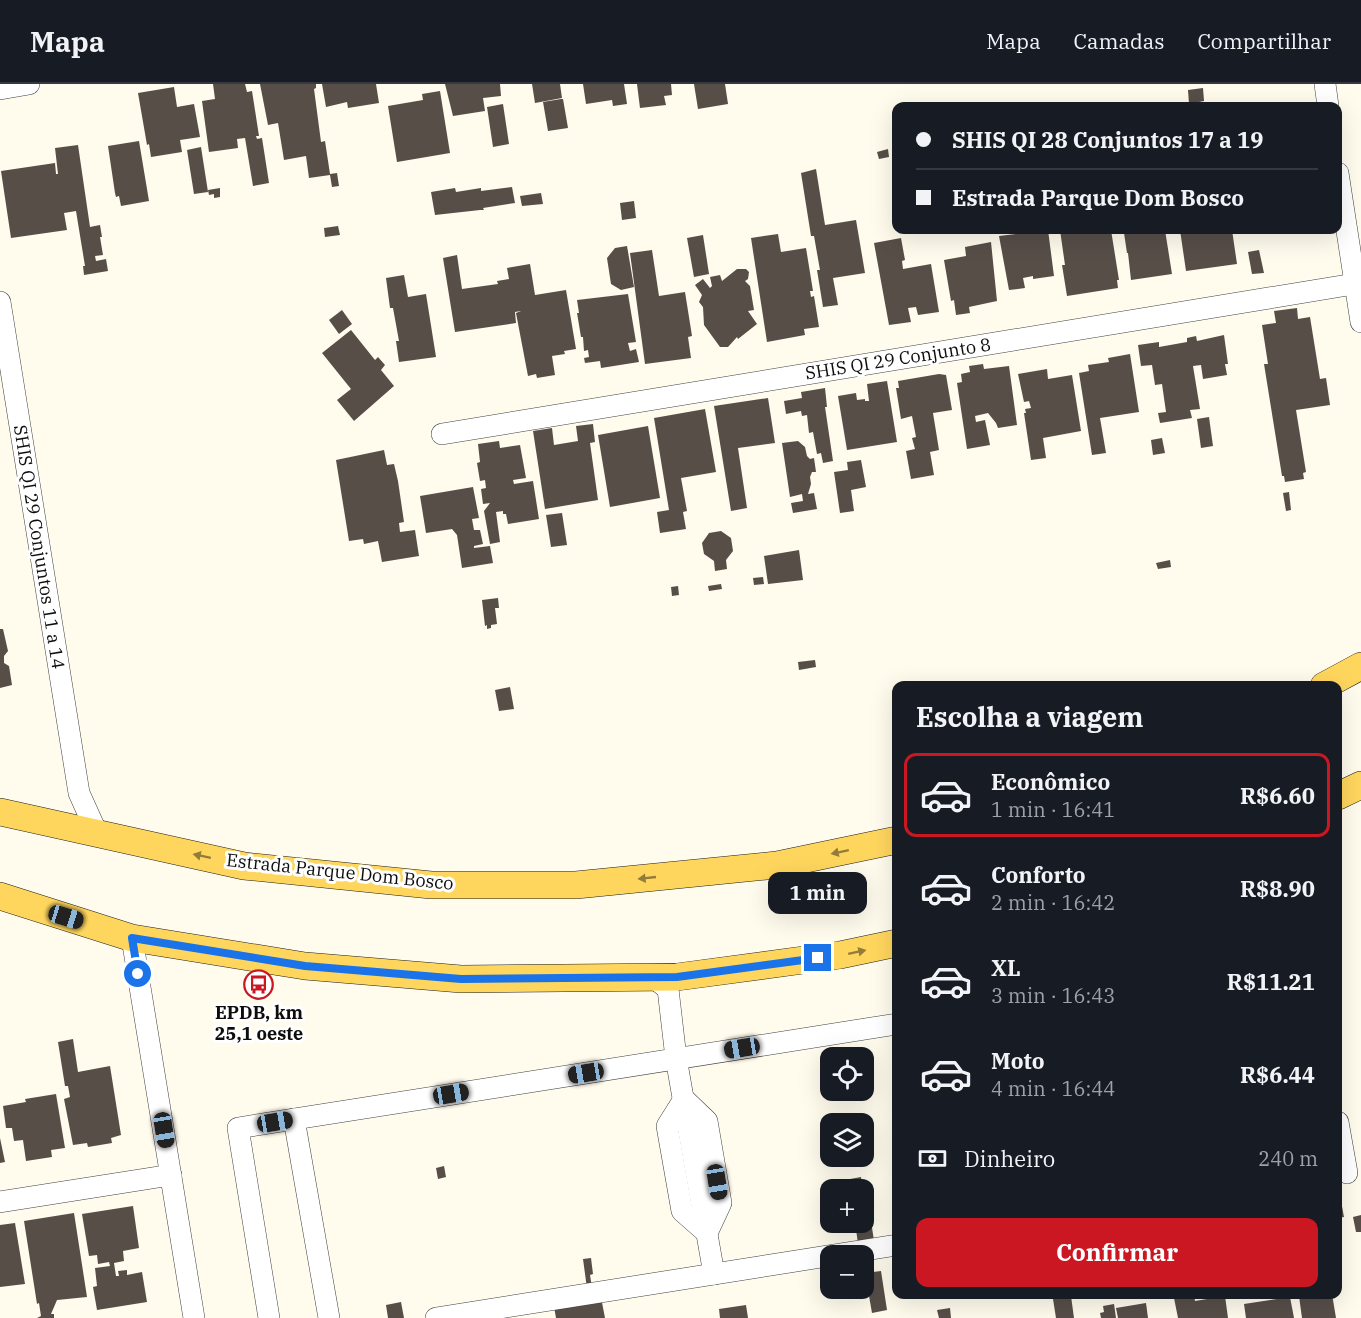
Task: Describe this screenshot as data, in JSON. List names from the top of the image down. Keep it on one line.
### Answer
{"streets":{"main road":["Estrada Parque Dom Bosco"],"street":["SHIS QI 29 Conjunto 8","SHIS QI 29 Conjuntos 11 a 14"]},"crossings":[["SHIS QI 29 Conjuntos 11 a 14","Estrada Parque Dom Bosco"]],"places":{"bus stop":["EPDB, km 25,1 oeste"]},"page":{"header":"Mapa","nav":["Mapa","Camadas","Compartilhar"],"banner":["SHIS QI 28 Conjuntos 17 a 19","Estrada Parque Dom Bosco"],"heading":"Escolha a viagem","list":[{"name":"Econômico","note":"1 min · 16:41","value":"R$6.60"},{"name":"Conforto","note":"2 min · 16:42","value":"R$8.90"},{"name":"XL","note":"3 min · 16:43","value":"R$11.21"},{"name":"Moto","note":"4 min · 16:44","value":"R$6.44"}],"bubble":"1 min","map_buttons":["+","−"],"pay":["Dinheiro","240 m"],"buttons":"Confirmar"}}
